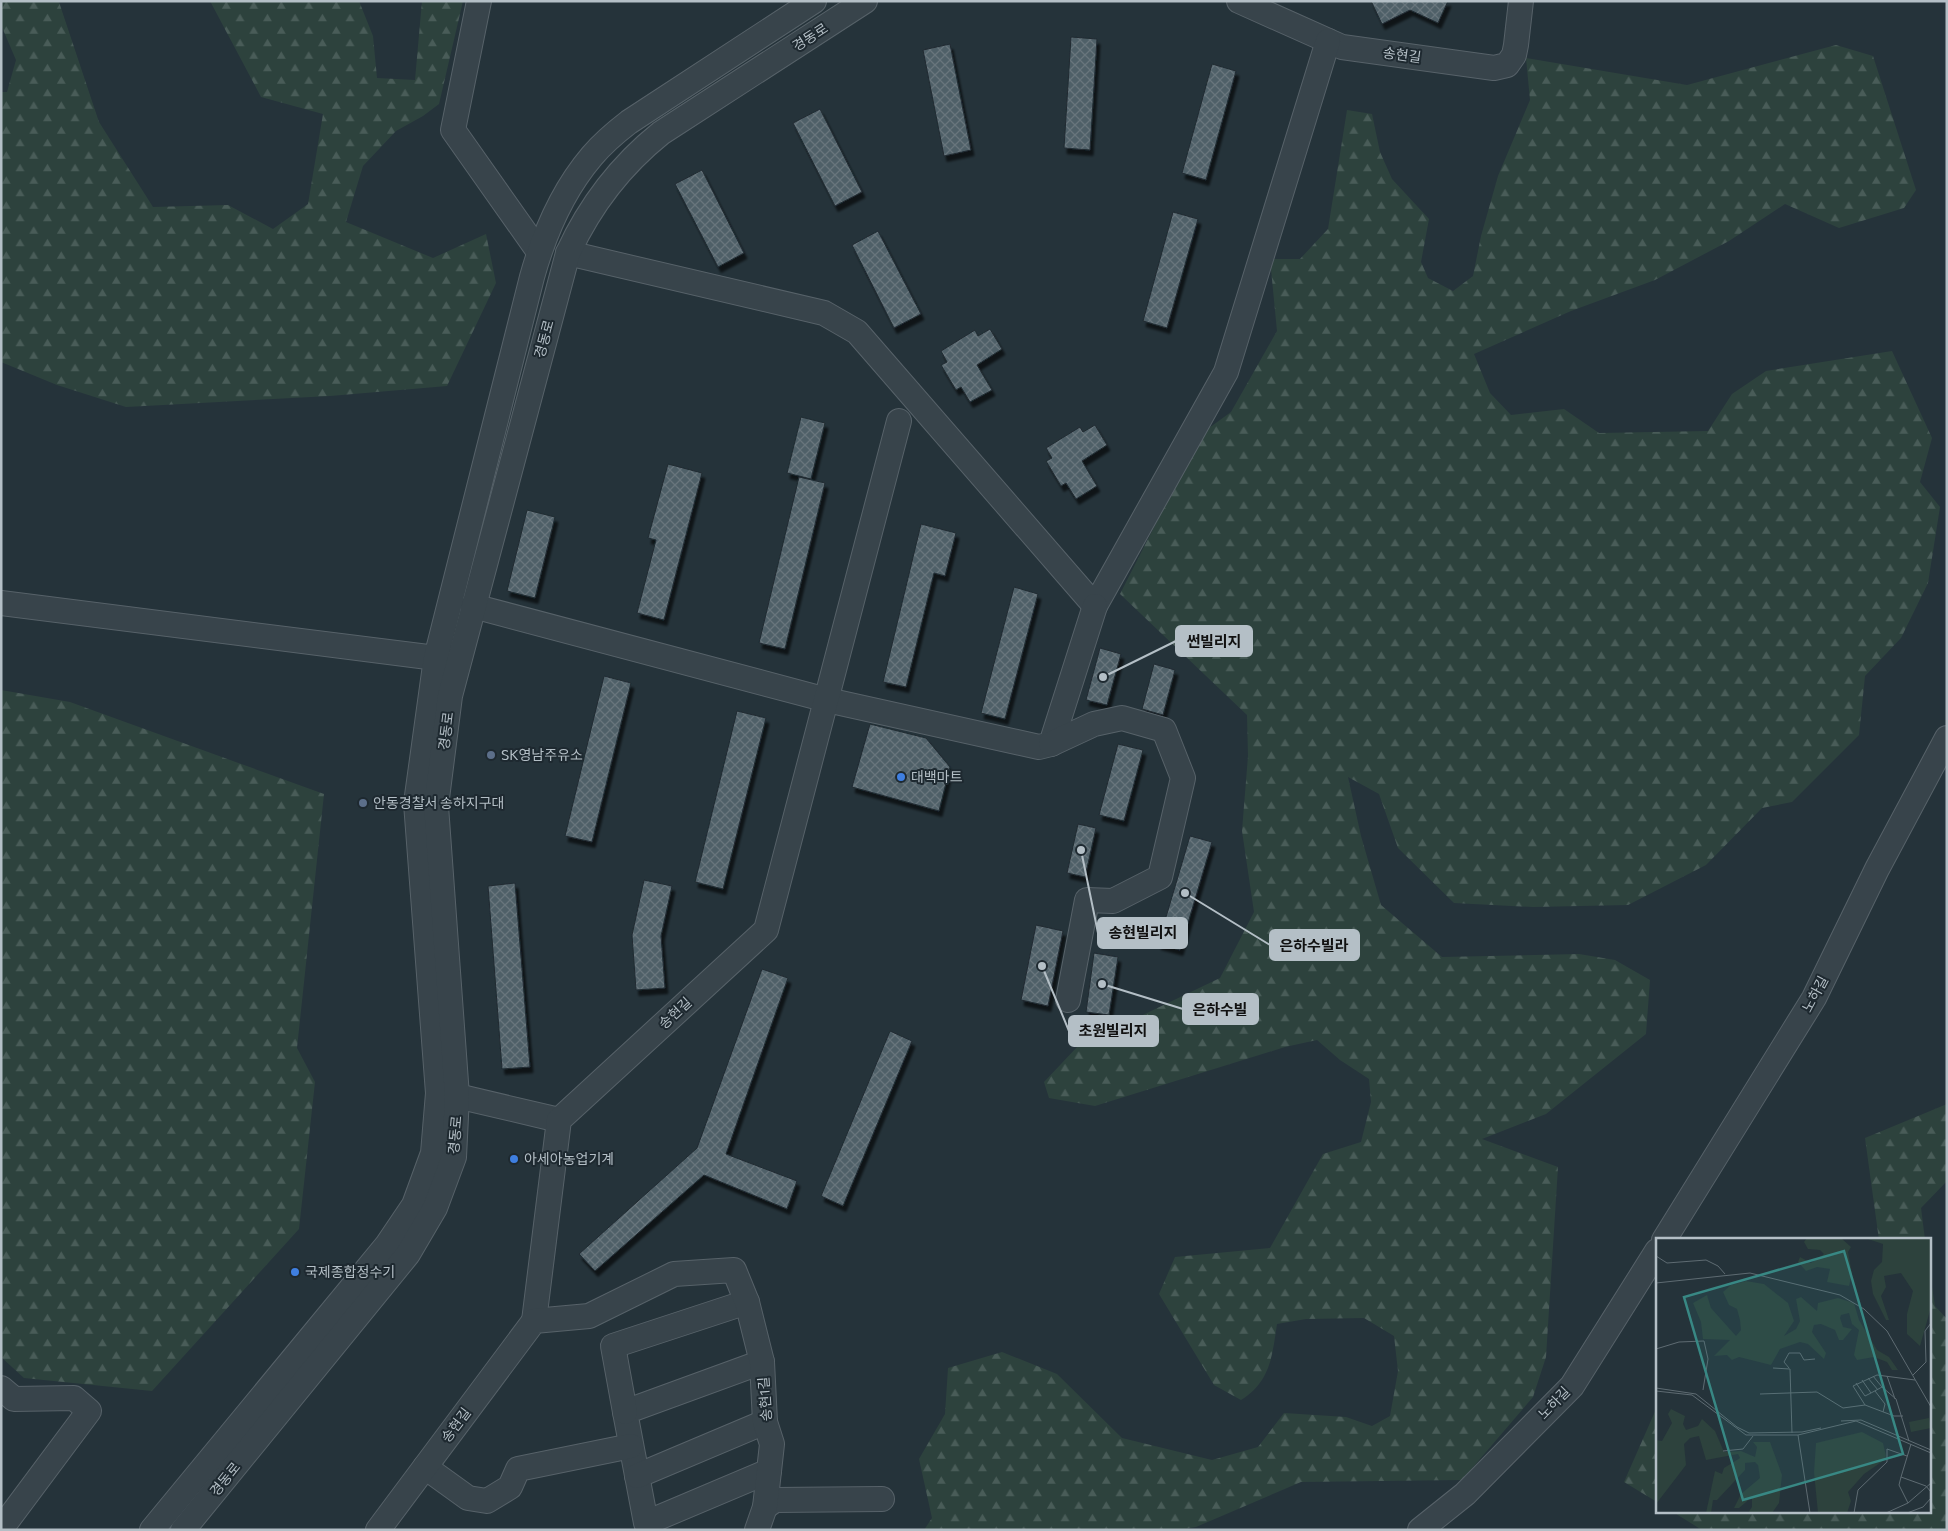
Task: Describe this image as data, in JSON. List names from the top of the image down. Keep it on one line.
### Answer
{"streets":{"street":["경동로","송현길","노하길","송현1길"]},"crossings":[["송현길","송현1길"]],"places":["썬빌리지","SK영남주유소","대백마트","안동경찰서 송하지구대","송현빌리지","은하수빌라","초원빌리지","은하수빌","아세아농업기계","국제종합정수기"]}
